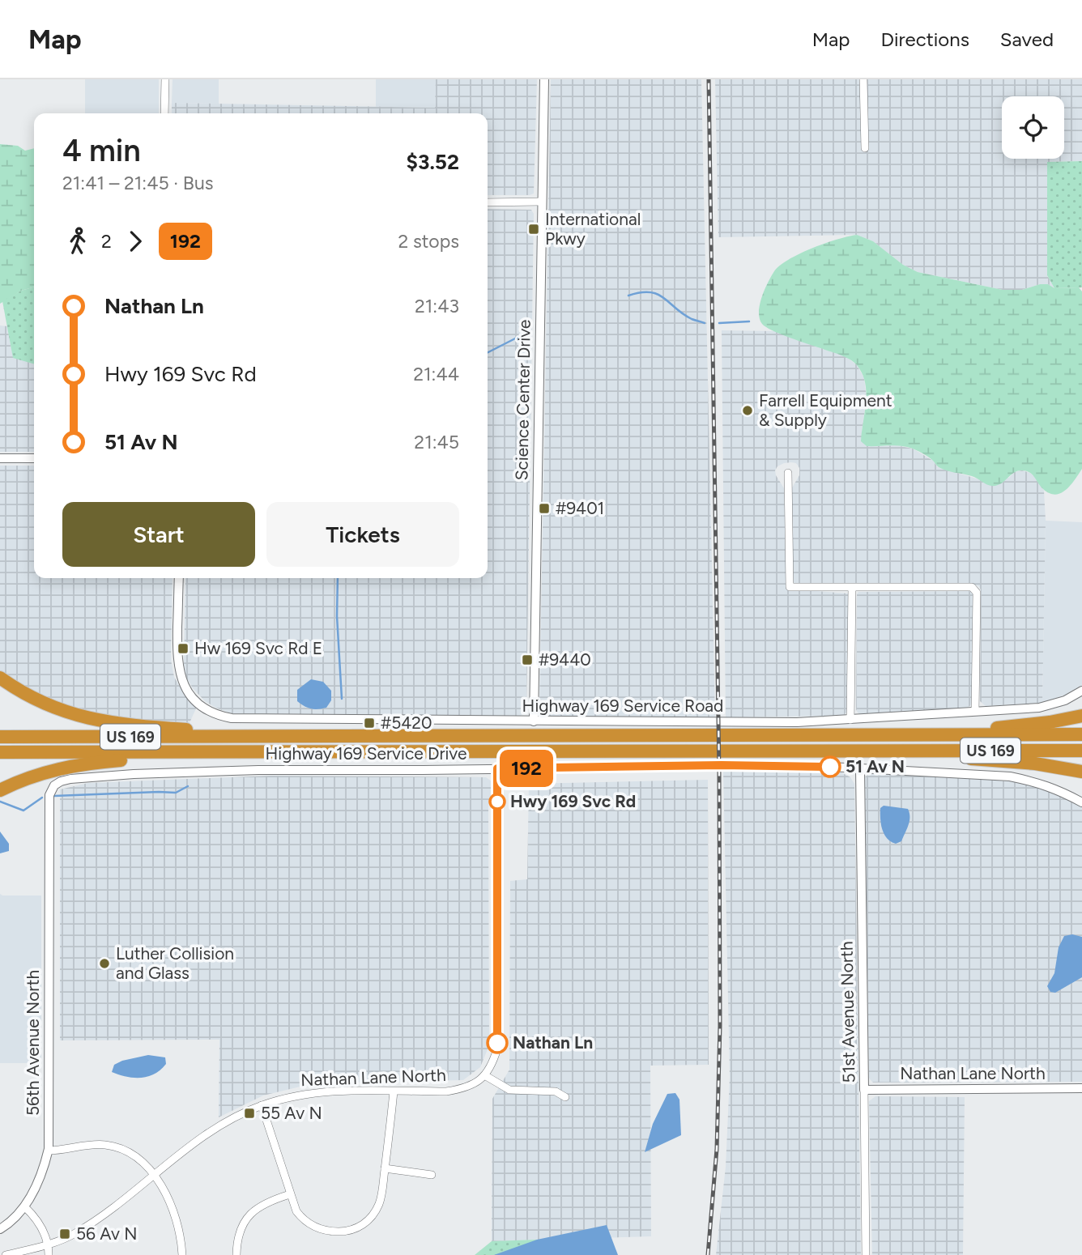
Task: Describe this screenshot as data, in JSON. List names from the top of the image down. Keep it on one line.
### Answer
{"streets":{"highway":["US 169"],"street":["Science Center Drive","Highway 169 Service Road","Highway 169 Service Drive","51st Avenue North","56th Avenue North","Nathan Lane North"]},"crossings":[["Science Center Drive","Highway 169 Service Road"],["Highway 169 Service Drive","51st Avenue North"],["Highway 169 Service Drive","56th Avenue North"],["51st Avenue North","Nathan Lane North"]],"places":{"transit":["International Pkwy","#9401","Hw 169 Svc Rd E","#9440","#5420","55 Av N","56 Av N"],"other":["Farrell Equipment & Supply","51 Av N","Hwy 169 Svc Rd","Luther Collision and Glass","Nathan Ln"]},"lines":["bus line 192"],"page":{"header":"Map","nav":["Map","Directions","Saved"],"on_map":"192","heading":["4 min","21:41 – 21:45 · Bus","$3.52"],"legs":["2","192","2 stops"],"list":[{"name":"Nathan Ln","value":"21:43"},{"name":"Hwy 169 Svc Rd","value":"21:44"},{"name":"51 Av N","value":"21:45"}],"buttons":["Start","Tickets"]}}
